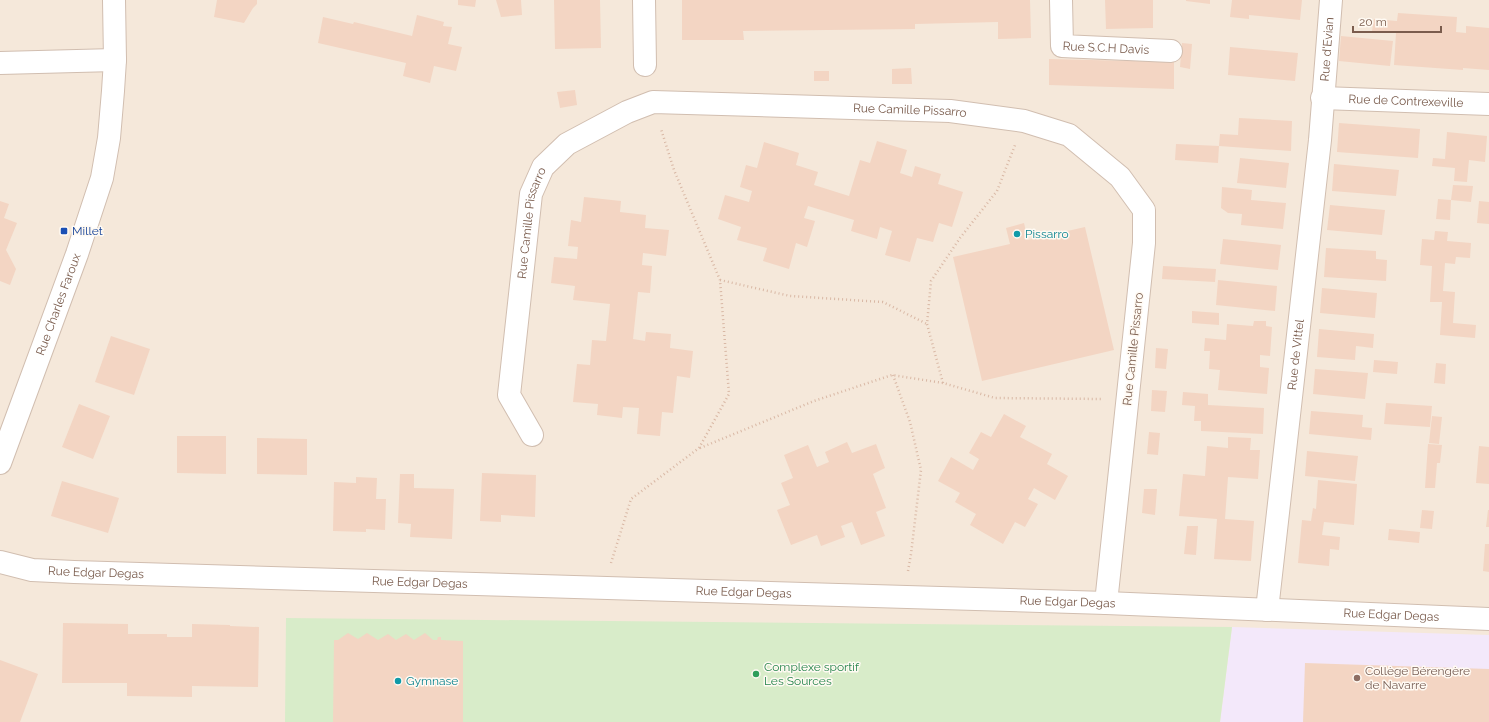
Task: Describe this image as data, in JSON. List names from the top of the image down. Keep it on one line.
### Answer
{"streets":{"street":["Rue S.C.H Davis","Rue d'Evian","Rue de Contrexeville","Rue Camille Pissarro","Rue Charles Faroux","Rue de Vittel","Rue Edgar Degas"]},"crossings":[["Rue d'Evian","Rue de Contrexeville"],["Rue d'Evian","Rue de Vittel"],["Rue de Contrexeville","Rue de Vittel"],["Rue Camille Pissarro","Rue Edgar Degas"],["Rue de Vittel","Rue Edgar Degas"]],"places":{"transit":["Millet"],"other":["Pissarro","Complexe sportif Les Sources","Collège Bérengère de Navarre","Gymnase"]},"scale_bar":"20 m"}
